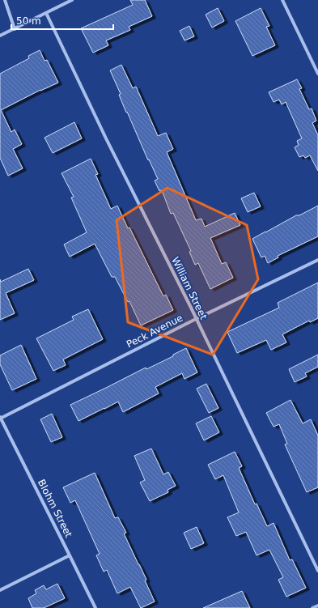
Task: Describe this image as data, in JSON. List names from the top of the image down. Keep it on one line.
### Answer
{"streets":{"street":["William Street","Peck Avenue","Blohm Street"]},"crossings":[["William Street","Peck Avenue"],["Peck Avenue","Blohm Street"]],"scale_bar":"50 m"}
